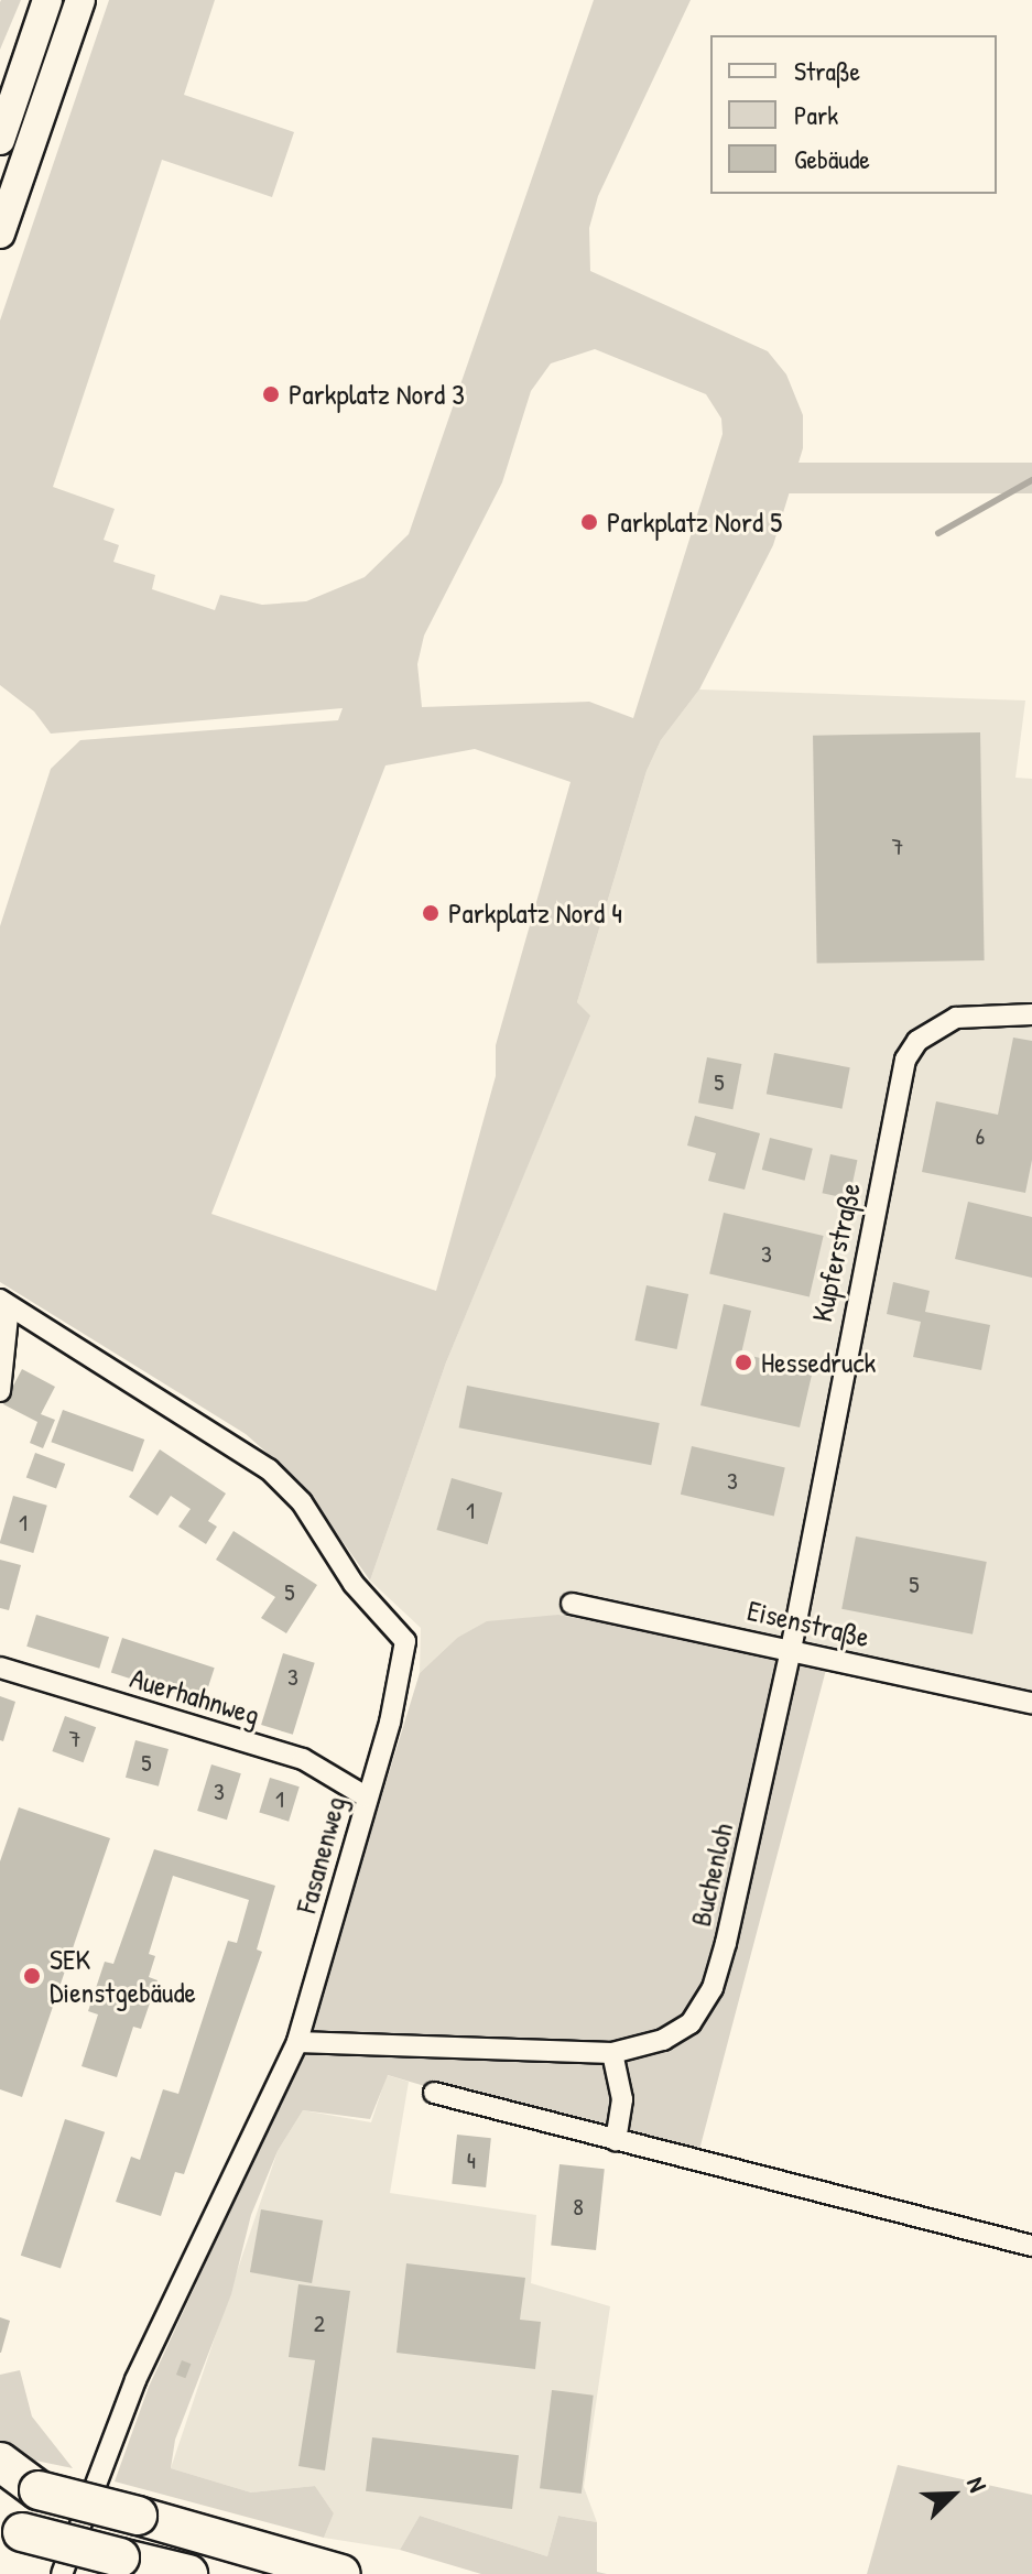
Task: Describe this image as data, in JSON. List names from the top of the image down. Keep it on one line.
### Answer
{"streets":{"street":["Kupferstraße","Eisenstraße","Auerhahnweg","Fasanenweg","Buchenloh"]},"crossings":[["Kupferstraße","Eisenstraße"],["Kupferstraße","Buchenloh"],["Eisenstraße","Buchenloh"],["Auerhahnweg","Fasanenweg"],["Fasanenweg","Buchenloh"]],"places":["Parkplatz Nord 3","Parkplatz Nord 5","Parkplatz Nord 4","Hessedruck","SEK Dienstgebäude"],"house_numbers":["7","5","6","3","3","1","1","5","5","3","7","5","3","1","4","8","2"],"legend":["Straße","Park","Gebäude"],"north":"top right"}
